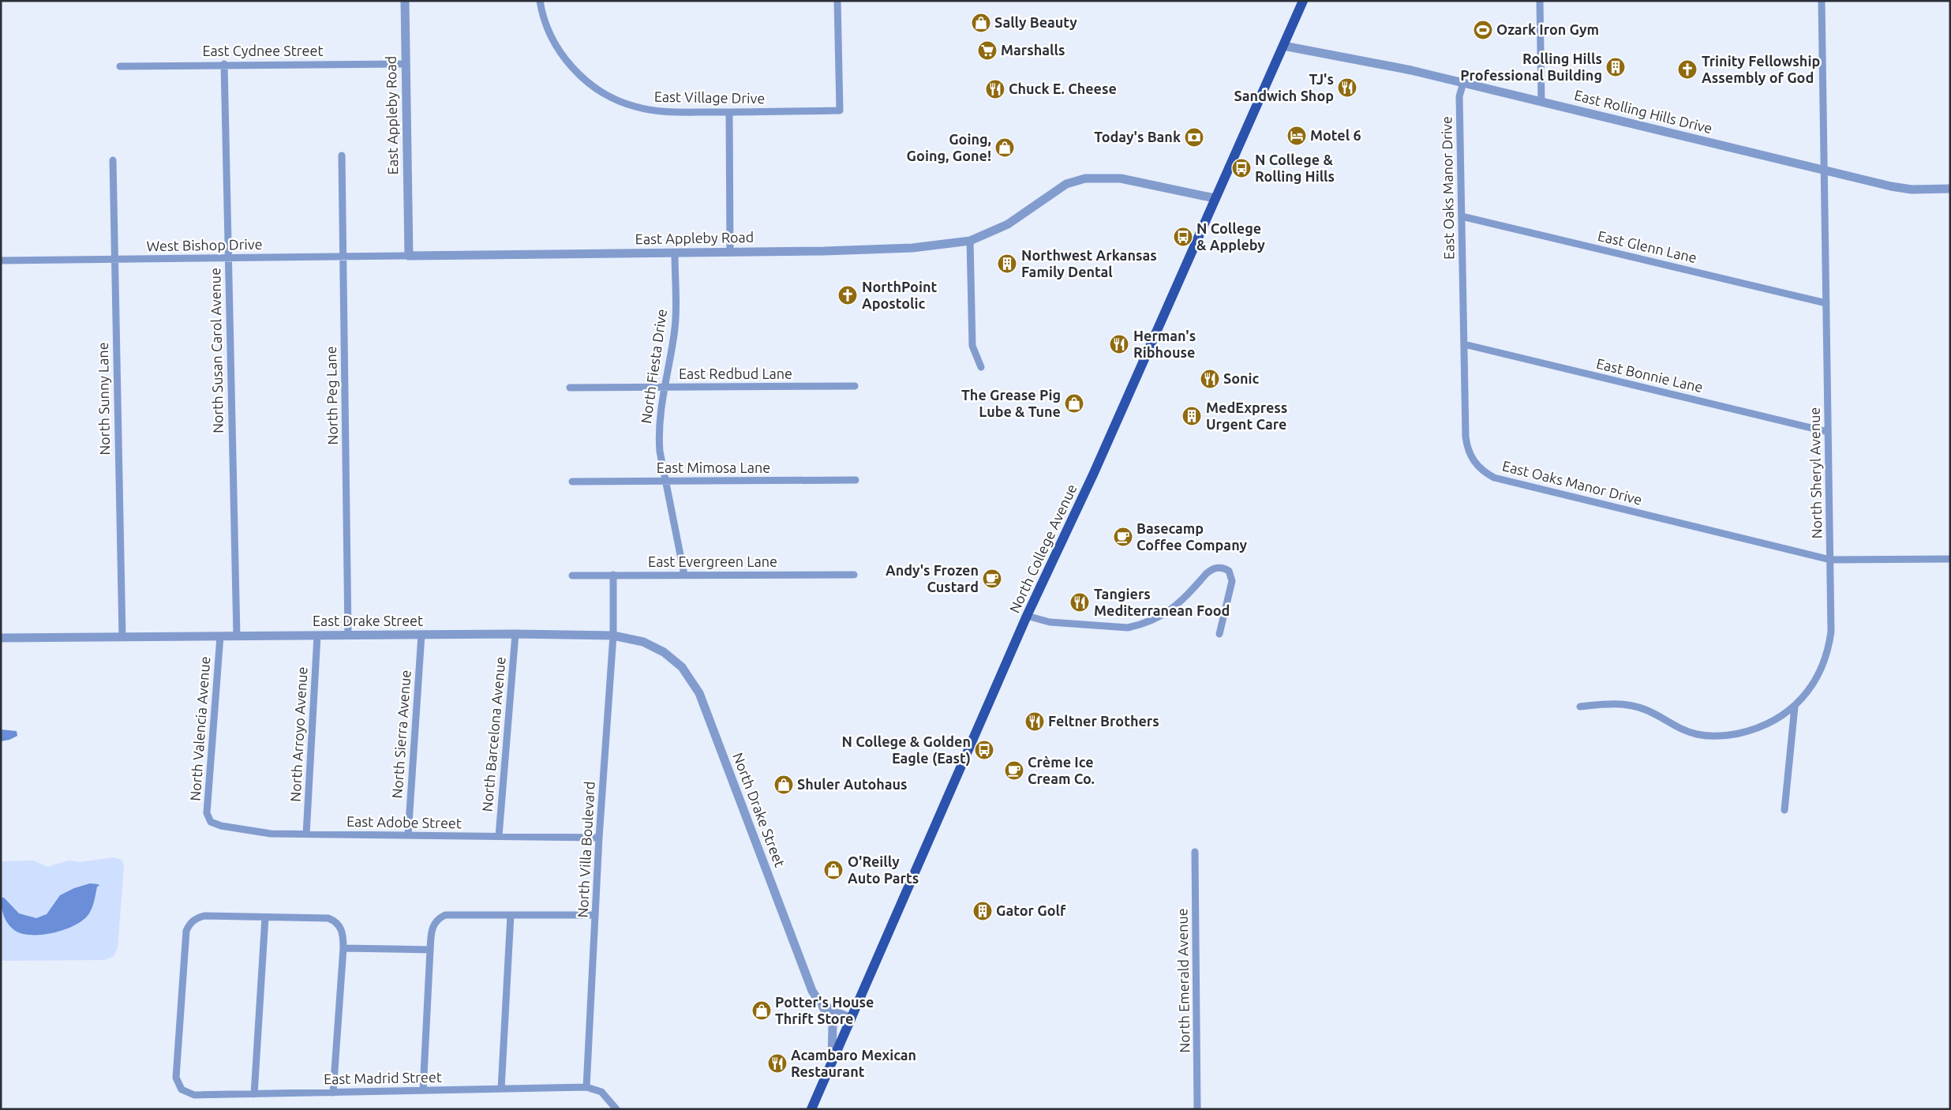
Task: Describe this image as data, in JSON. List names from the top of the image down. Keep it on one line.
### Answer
{"streets":{"main road":["North College Avenue"],"street":["East Cydnee Street","East Village Drive","East Rolling Hills Drive","East Appleby Road","East Oaks Manor Drive","West Bishop Drive","East Glenn Lane","North Susan Carol Avenue","North Fiesta Drive","East Redbud Lane","East Bonnie Lane","North Peg Lane","North Sunny Lane","East Mimosa Lane","North Sheryl Avenue","East Evergreen Lane","East Drake Street","North Valencia Avenue","North Arroyo Avenue","North Sierra Avenue","North Barcelona Avenue","North Drake Street","East Adobe Street","North Villa Boulevard","North Emerald Avenue","East Madrid Street"]},"crossings":[["East Cydnee Street","East Appleby Road"],["East Cydnee Street","North Susan Carol Avenue"],["East Rolling Hills Drive","East Oaks Manor Drive"],["East Rolling Hills Drive","North Sheryl Avenue"],["East Rolling Hills Drive","North College Avenue"],["East Appleby Road","West Bishop Drive"],["East Appleby Road","North Fiesta Drive"],["East Appleby Road","North College Avenue"],["East Oaks Manor Drive","East Glenn Lane"],["East Oaks Manor Drive","East Bonnie Lane"],["East Oaks Manor Drive","North Sheryl Avenue"],["West Bishop Drive","North Susan Carol Avenue"],["West Bishop Drive","North Peg Lane"],["West Bishop Drive","North Sunny Lane"],["East Glenn Lane","North Sheryl Avenue"],["North Susan Carol Avenue","East Drake Street"],["North Fiesta Drive","East Redbud Lane"],["North Fiesta Drive","East Mimosa Lane"],["North Fiesta Drive","East Evergreen Lane"],["East Bonnie Lane","North Sheryl Avenue"],["North Peg Lane","East Drake Street"],["North Sunny Lane","East Drake Street"],["North College Avenue","North Drake Street"],["East Evergreen Lane","North Villa Boulevard"],["East Drake Street","North Valencia Avenue"],["East Drake Street","North Arroyo Avenue"],["East Drake Street","North Sierra Avenue"],["East Drake Street","North Barcelona Avenue"],["East Drake Street","North Drake Street"],["East Drake Street","North Villa Boulevard"],["North Valencia Avenue","East Adobe Street"],["North Arroyo Avenue","East Adobe Street"],["North Sierra Avenue","East Adobe Street"],["North Barcelona Avenue","East Adobe Street"],["North Drake Street","North Villa Boulevard"],["East Adobe Street","North Villa Boulevard"],["North Villa Boulevard","East Madrid Street"]],"places":{"shop":["Sally Beauty","Going, Going, Gone!","The Grease Pig Lube & Tune","Shuler Autohaus","O'Reilly Auto Parts","Potter's House Thrift Store"],"sports":["Ozark Iron Gym"],"supermarket":["Marshalls"],"building":["Rolling Hills Professional Building","Northwest Arkansas Family Dental","MedExpress Urgent Care","Gator Golf"],"church":["Trinity Fellowship Assembly of God","NorthPoint Apostolic"],"restaurant":["TJ's Sandwich Shop","Chuck E. Cheese","Herman's Ribhouse","Sonic","Tangiers Mediterranean Food","Feltner Brothers","Acambaro Mexican Restaurant"],"hotel":["Motel 6"],"bank":["Today's Bank"],"bus stop":["N College & Rolling Hills","N College & Appleby","N College & Golden Eagle (East)"],"cafe":["Basecamp Coffee Company","Andy's Frozen Custard","Crème Ice Cream Co."]}}
